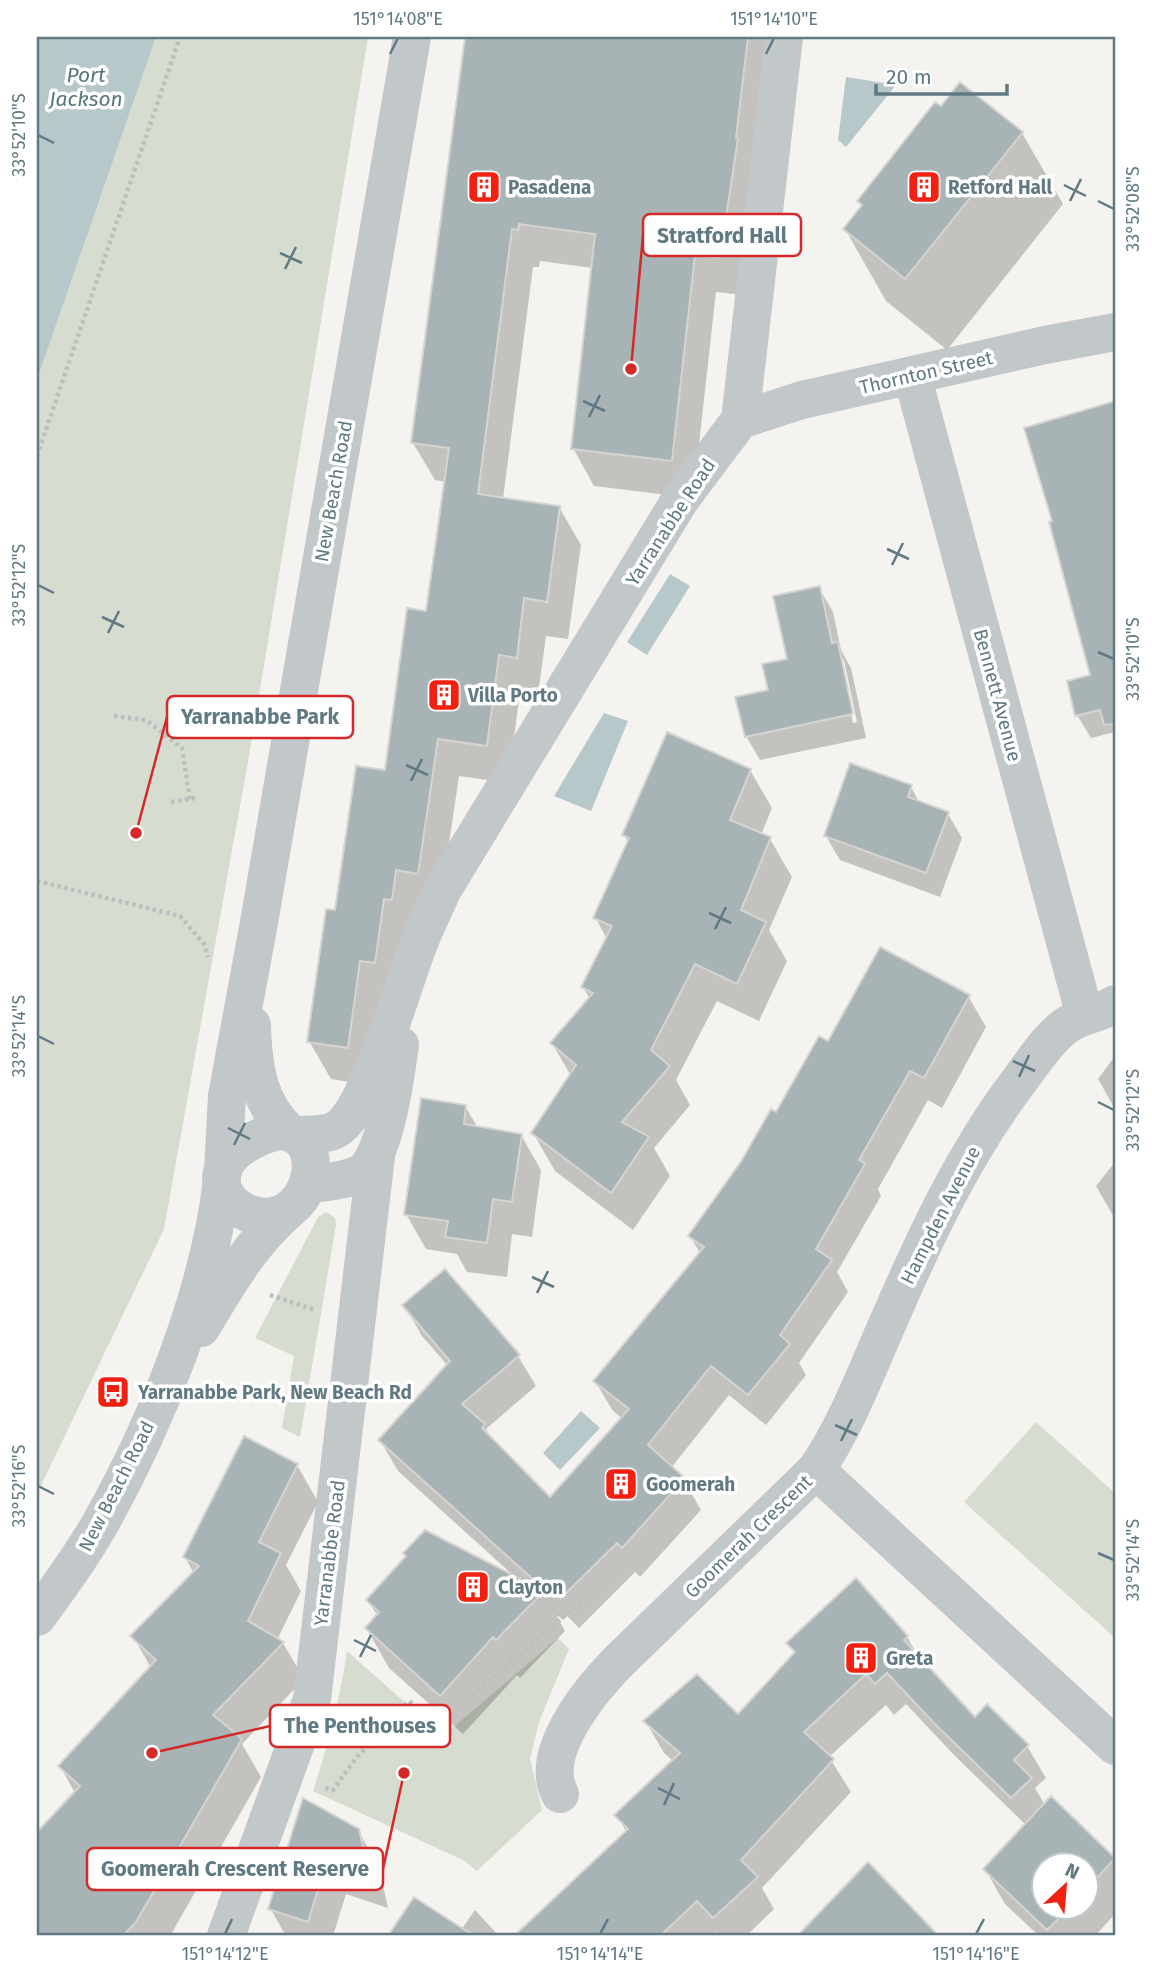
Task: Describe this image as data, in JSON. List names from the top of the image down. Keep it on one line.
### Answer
{"streets":{"street":["Thornton Street","New Beach Road","Yarranabbe Road","Bennett Avenue","Hampden Avenue","Goomerah Crescent"]},"crossings":[["Thornton Street","Yarranabbe Road"],["Thornton Street","Bennett Avenue"],["New Beach Road","Yarranabbe Road"],["Bennett Avenue","Hampden Avenue"],["Hampden Avenue","Goomerah Crescent"]],"water":["Port Jackson"],"places":{"building":["Pasadena","Retford Hall","Villa Porto","Goomerah","Clayton","Greta"],"other":["Stratford Hall","Yarranabbe Park","The Penthouses","Goomerah Crescent Reserve"],"bus stop":["Yarranabbe Park, New Beach Rd"]},"scale_bar":"20 m","north":"top right","coordinates":["151°14'08\"E","151°14'10\"E","33°52'10\"S","33°52'08\"S","33°52'12\"S","33°52'14\"S","33°52'16\"S","151°14'12\"E","151°14'14\"E","151°14'16\"E"]}
